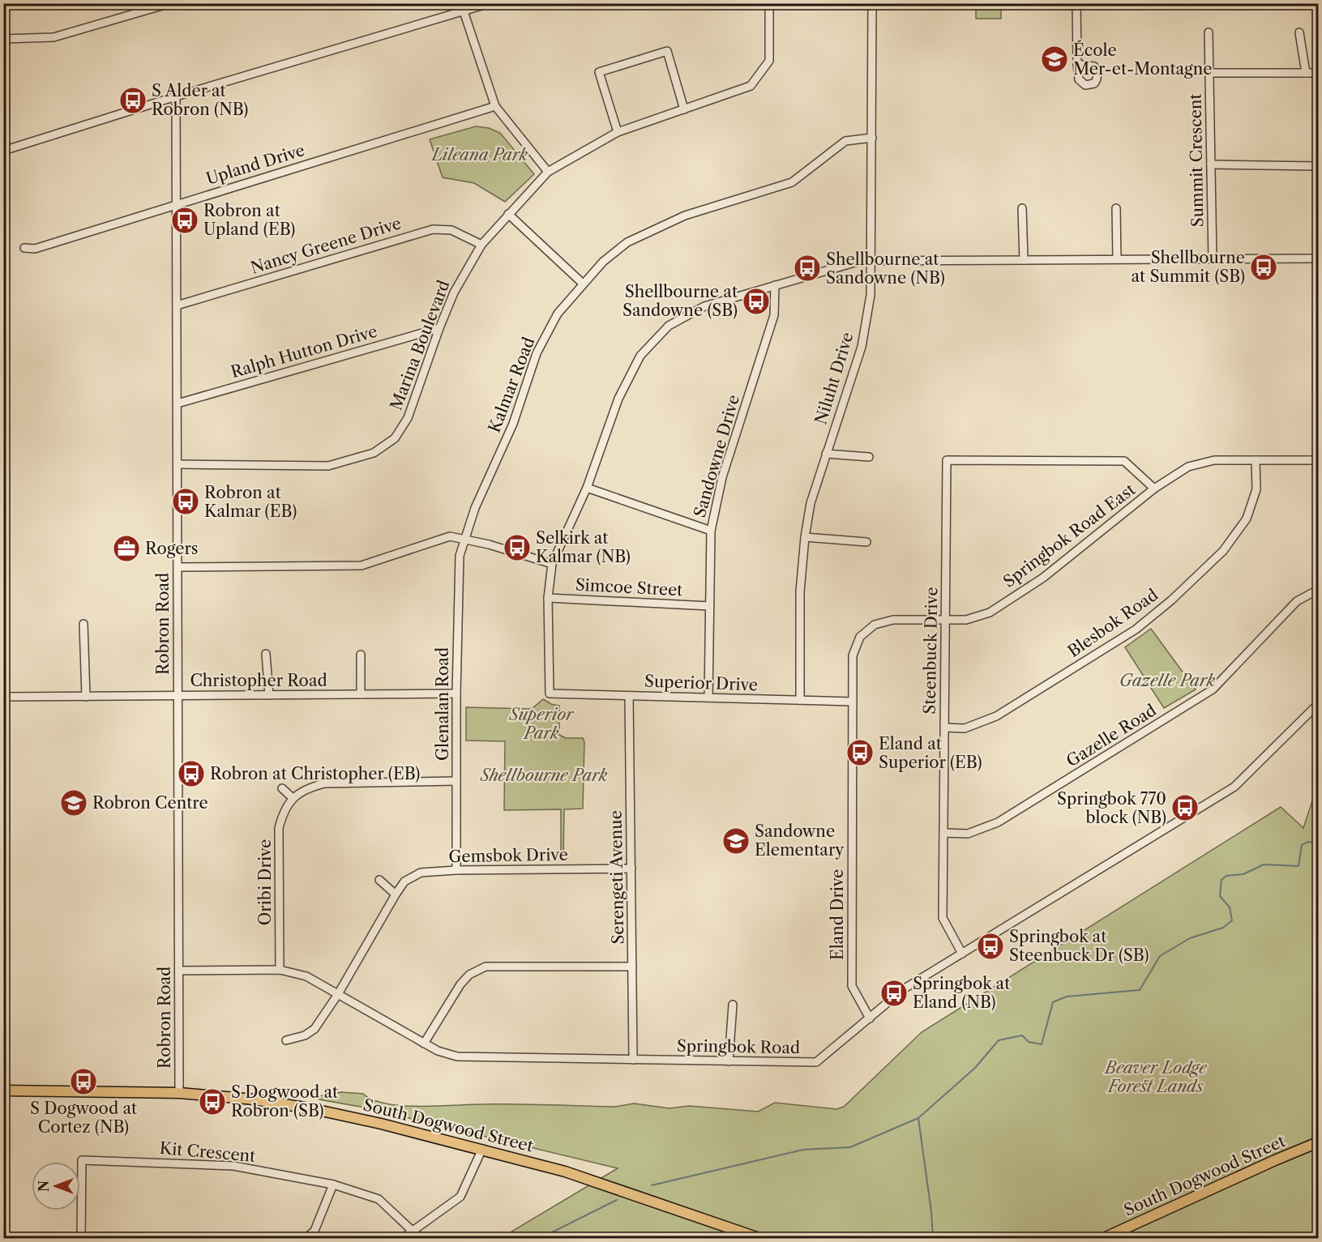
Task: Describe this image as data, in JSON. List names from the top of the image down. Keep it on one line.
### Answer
{"streets":{"main road":["South Dogwood Street"],"street":["Summit Crescent","Upland Drive","Nancy Greene Drive","Marina Boulevard","Ralph Hutton Drive","Niluht Drive","Kalmar Road","Sandowne Drive","Springbok Road East","Simcoe Street","Blesbok Road","Robron Road","Steenbuck Drive","Christopher Road","Superior Drive","Glenalan Road","Gazelle Road","Gemsbok Drive","Serengeti Avenue","Oribi Drive","Eland Drive","Springbok Road","Kit Crescent"]},"crossings":[["Upland Drive","Robron Road"],["Nancy Greene Drive","Marina Boulevard"],["Nancy Greene Drive","Robron Road"],["Marina Boulevard","Ralph Hutton Drive"],["Marina Boulevard","Robron Road"],["Ralph Hutton Drive","Robron Road"],["Niluht Drive","Kalmar Road"],["Niluht Drive","Superior Drive"],["Kalmar Road","Glenalan Road"],["Sandowne Drive","Simcoe Street"],["Sandowne Drive","Superior Drive"],["Springbok Road East","Steenbuck Drive"],["Springbok Road East","Eland Drive"],["Simcoe Street","Superior Drive"],["Blesbok Road","Steenbuck Drive"],["Robron Road","Christopher Road"],["Robron Road","Springbok Road"],["Robron Road","South Dogwood Street"],["Steenbuck Drive","Gazelle Road"],["Steenbuck Drive","Eland Drive"],["Steenbuck Drive","Springbok Road"],["Christopher Road","Glenalan Road"],["Superior Drive","Serengeti Avenue"],["Superior Drive","Eland Drive"],["Glenalan Road","Gemsbok Drive"],["Gemsbok Drive","Serengeti Avenue"],["Gemsbok Drive","Springbok Road"],["Serengeti Avenue","Springbok Road"],["Oribi Drive","Springbok Road"],["Eland Drive","Springbok Road"]],"parks":["Lileana Park","Gazelle Park","Superior Park","Shellbourne Park","Beaver Lodge Forest Lands"],"places":{"school or university":["École Mer-et-Montagne","Robron Centre","Sandowne Elementary"],"bus stop":["S Alder at Robron (NB)","Robron at Upland (EB)","Shellbourne at Summit (SB)","Shellbourne at Sandowne (NB)","Shellbourne at Sandowne (SB)","Robron at Kalmar (EB)","Selkirk at Kalmar (NB)","Eland at Superior (EB)","Robron at Christopher (EB)","Springbok 770 block (NB)","Springbok at Steenbuck Dr (SB)","Springbok at Eland (NB)","S Dogwood at Cortez (NB)","S Dogwood at Robron (SB)"],"office":["Rogers"]},"north":"left"}
